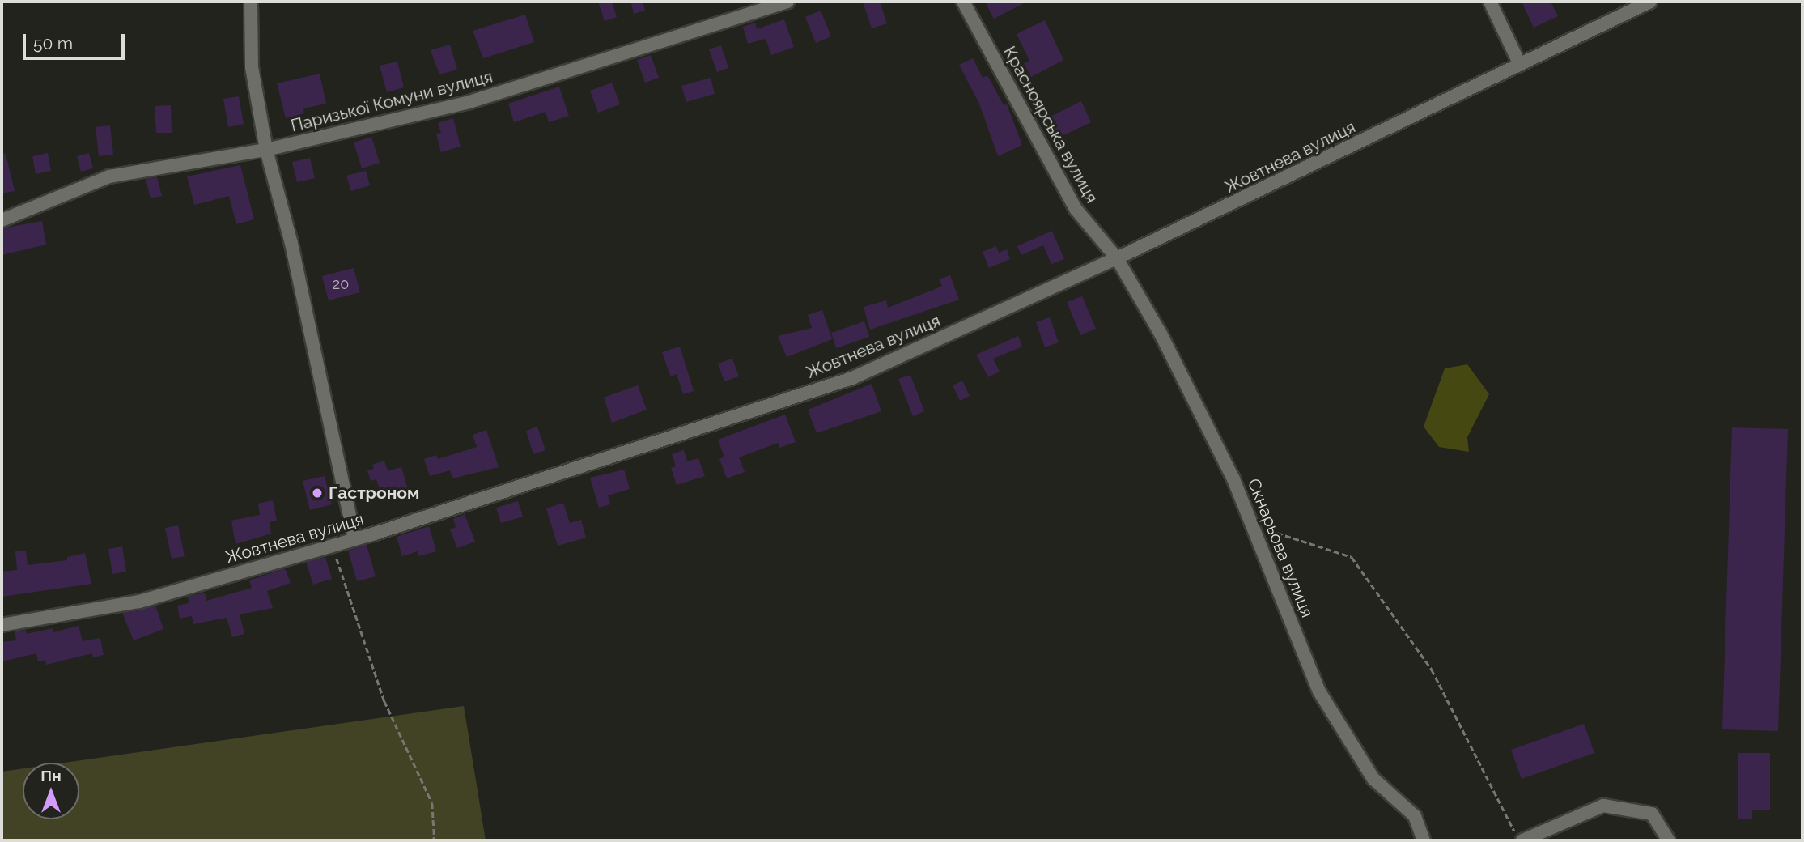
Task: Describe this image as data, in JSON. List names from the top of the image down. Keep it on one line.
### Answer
{"streets":{"street":["Паризької Комуни вулиця","Красноярська вулиця","Жовтнева вулиця","Скнарьова вулиця"]},"crossings":[["Красноярська вулиця","Жовтнева вулиця"],["Красноярська вулиця","Скнарьова вулиця"],["Жовтнева вулиця","Скнарьова вулиця"]],"places":["Гастроном"],"house_numbers":["20"],"scale_bar":"50 m","north":"top"}
